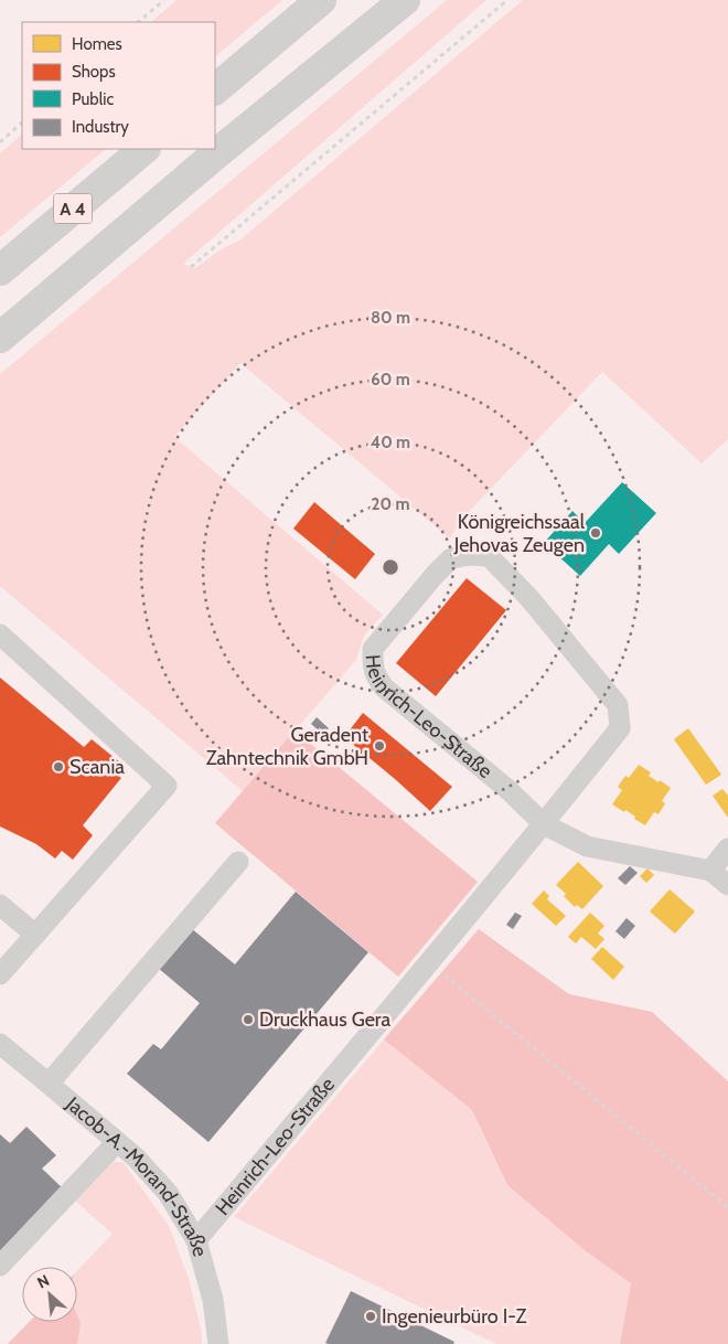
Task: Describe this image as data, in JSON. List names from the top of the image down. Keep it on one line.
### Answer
{"streets":{"highway":["A 4"],"street":["Heinrich-Leo-Straße","Jacob-A.-Morand-Straße"]},"crossings":[["Heinrich-Leo-Straße","Jacob-A.-Morand-Straße"]],"places":["Königreichssaal Jehovas Zeugen","Geradent Zahntechnik GmbH","Scania","Druckhaus Gera","Ingenieurbüro I-Z"],"legend":["Homes","Shops","Public","Industry"],"north":"top left","rings":["80 m","60 m","40 m","20 m"]}
